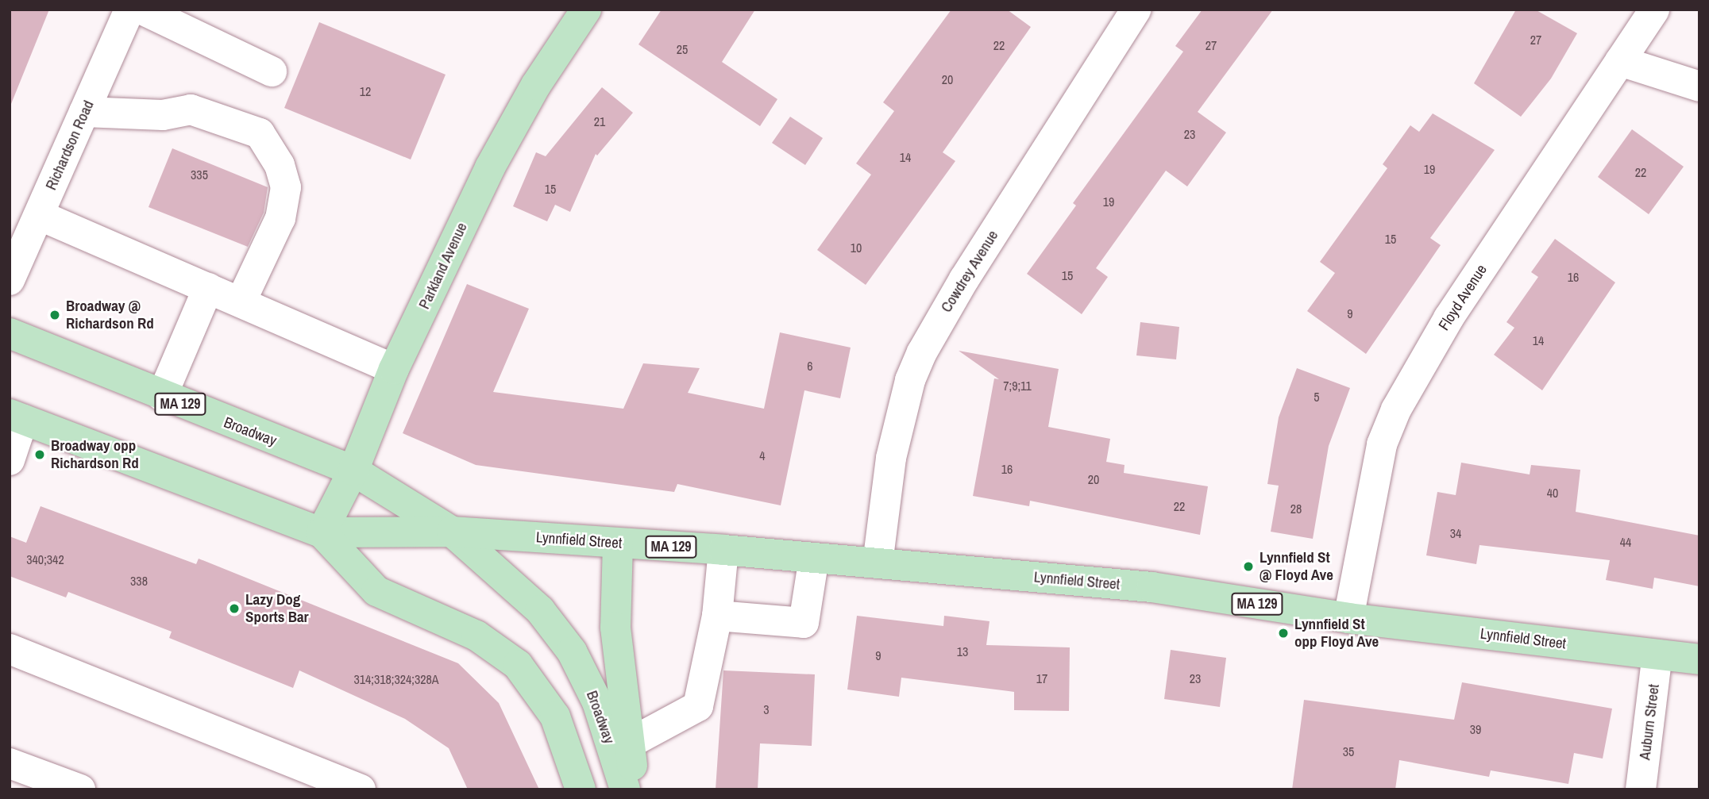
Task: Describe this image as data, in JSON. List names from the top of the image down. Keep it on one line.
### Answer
{"streets":{"main road":["Parkland Avenue","MA 129","Broadway","Lynnfield Street"],"street":["Richardson Road","Cowdrey Avenue","Floyd Avenue","Auburn Street"]},"crossings":[["Parkland Avenue","MA 129"],["Parkland Avenue","Broadway"],["Cowdrey Avenue","Lynnfield Street"],["Floyd Avenue","Lynnfield Street"],["MA 129","Broadway"],["MA 129","Lynnfield Street"],["Broadway","Lynnfield Street"],["Lynnfield Street","Auburn Street"]],"places":["Broadway @ Richardson Rd","Broadway opp Richardson Rd","Lynnfield St @ Floyd Ave","Lazy Dog Sports Bar","Lynnfield St opp Floyd Ave"],"house_numbers":["27","22","27","25","20","12","21","23","14","19","22","335","15","19","15","10","15","16","9","14","6","7;9;11","5","4","16","20","40","22","28","34","44","340;342","338","13","9","17","23","314;318;324;328A","3","39","35"]}
